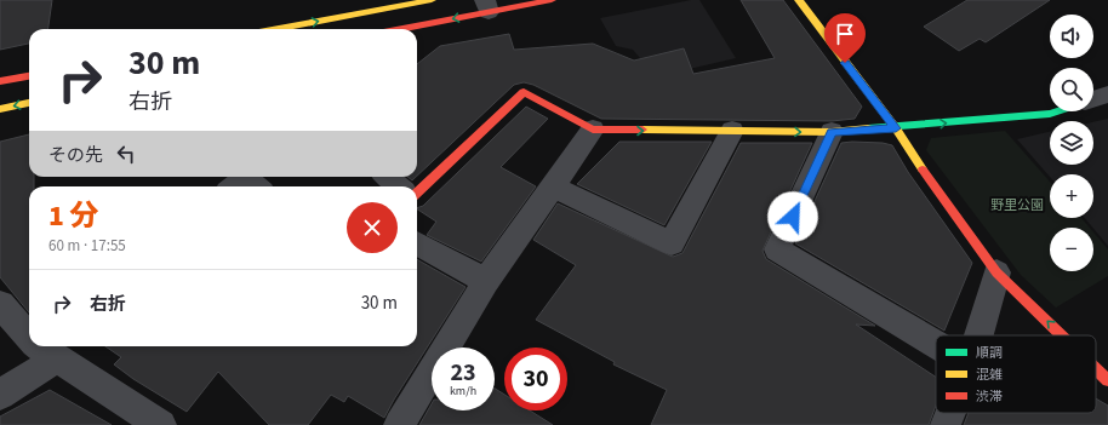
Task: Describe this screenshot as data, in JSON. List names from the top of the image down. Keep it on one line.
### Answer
{"parks":["野里公園"],"legend":["順調","混雑","渋滞"],"page":{"map_buttons":["+","−"],"turn":["30 m","右折"],"then":"その先","heading":["1 分","60 m · 17:55"],"list":[{"name":"右折","value":"30 m"}],"speed":"23 km/h","limit":"30"}}
